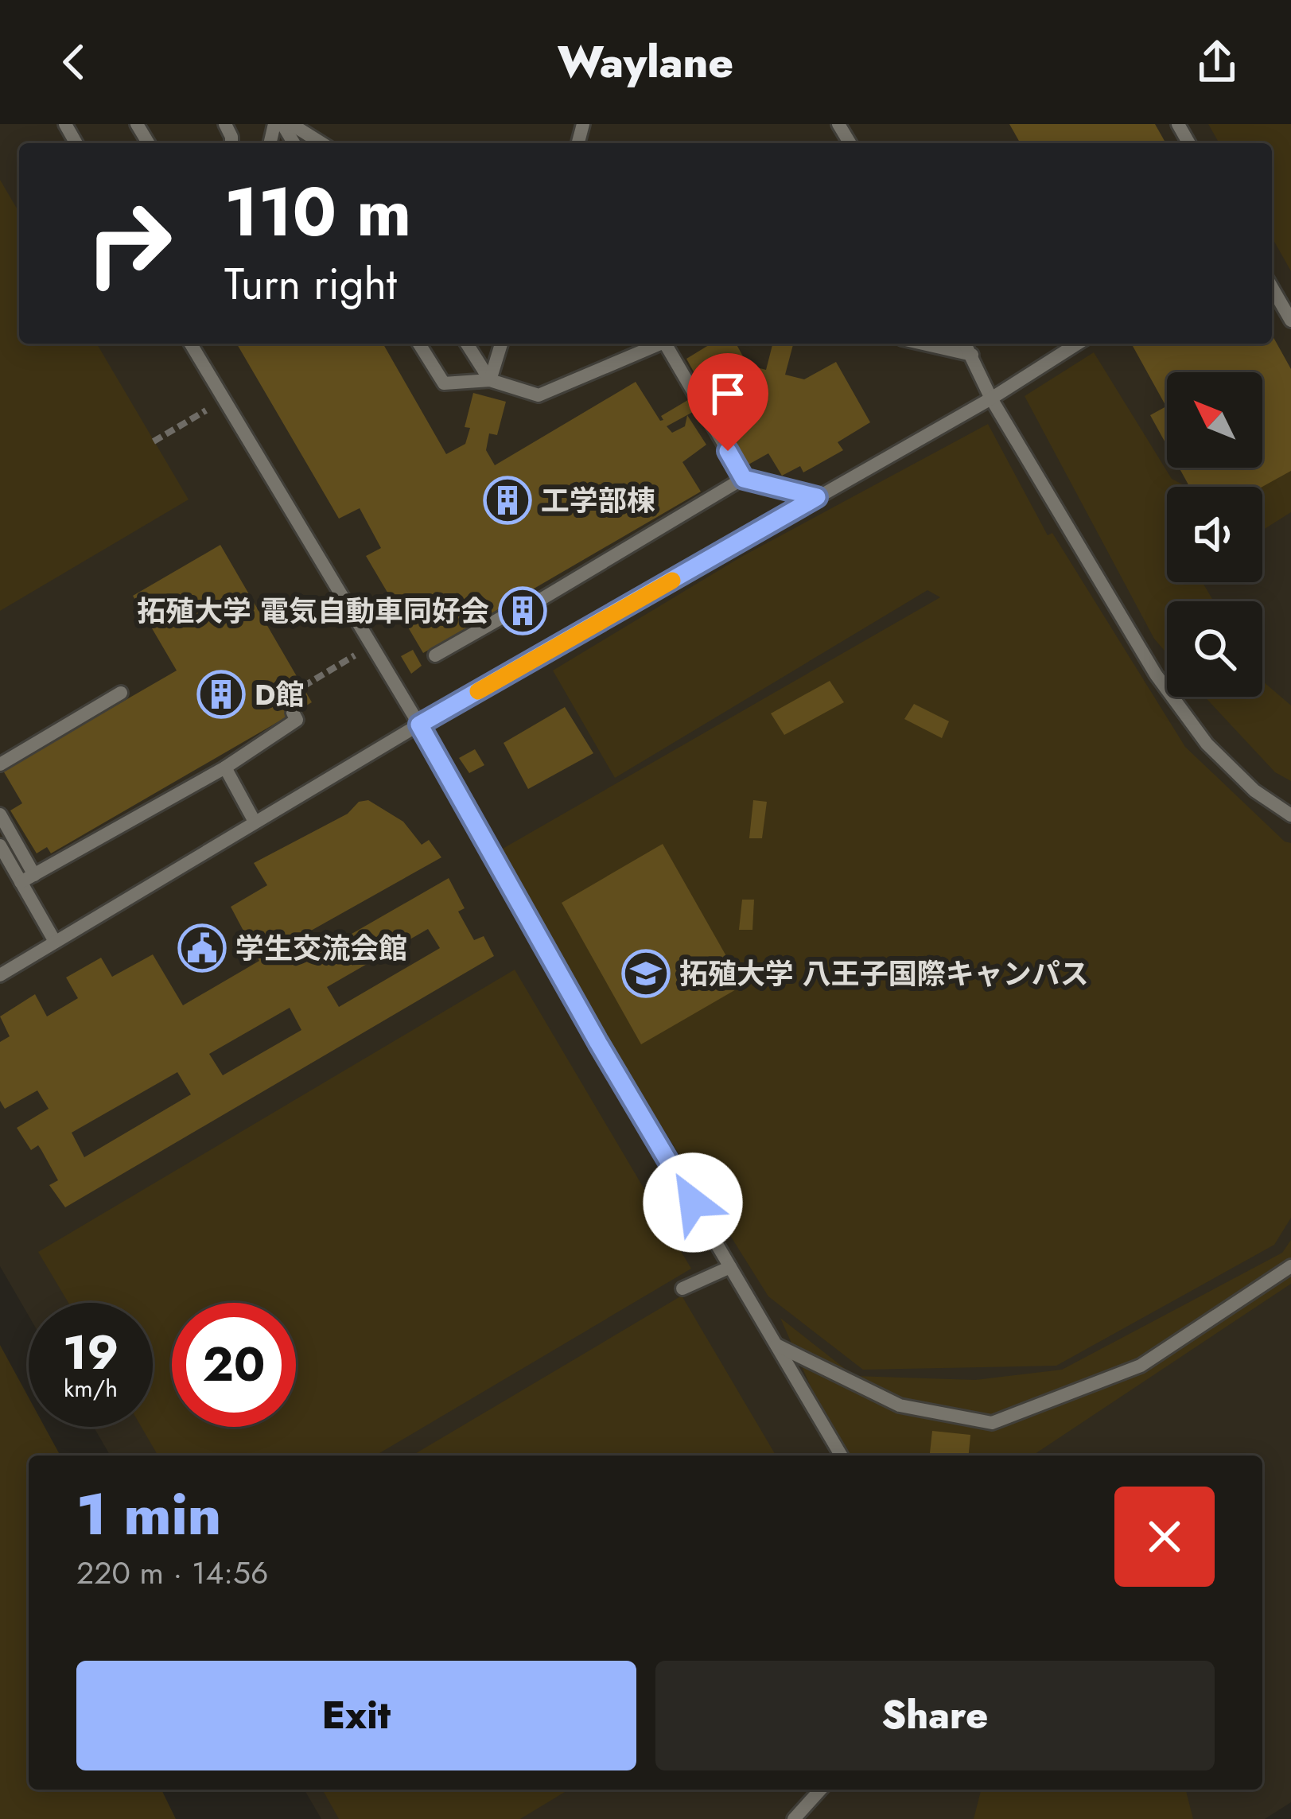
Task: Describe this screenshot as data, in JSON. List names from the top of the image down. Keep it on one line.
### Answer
{"places":{"building":["工学部棟","拓殖大学 電気自動車同好会","D館"],"public building":["学生交流会館"],"school or university":["拓殖大学 八王子国際キャンパス"]},"north":"top left","page":{"header":"Waylane","turn":["110 m","Turn right"],"speed":"19 km/h","limit":"20","heading":["1 min","220 m · 14:56"],"buttons":["Exit","Share"]}}
